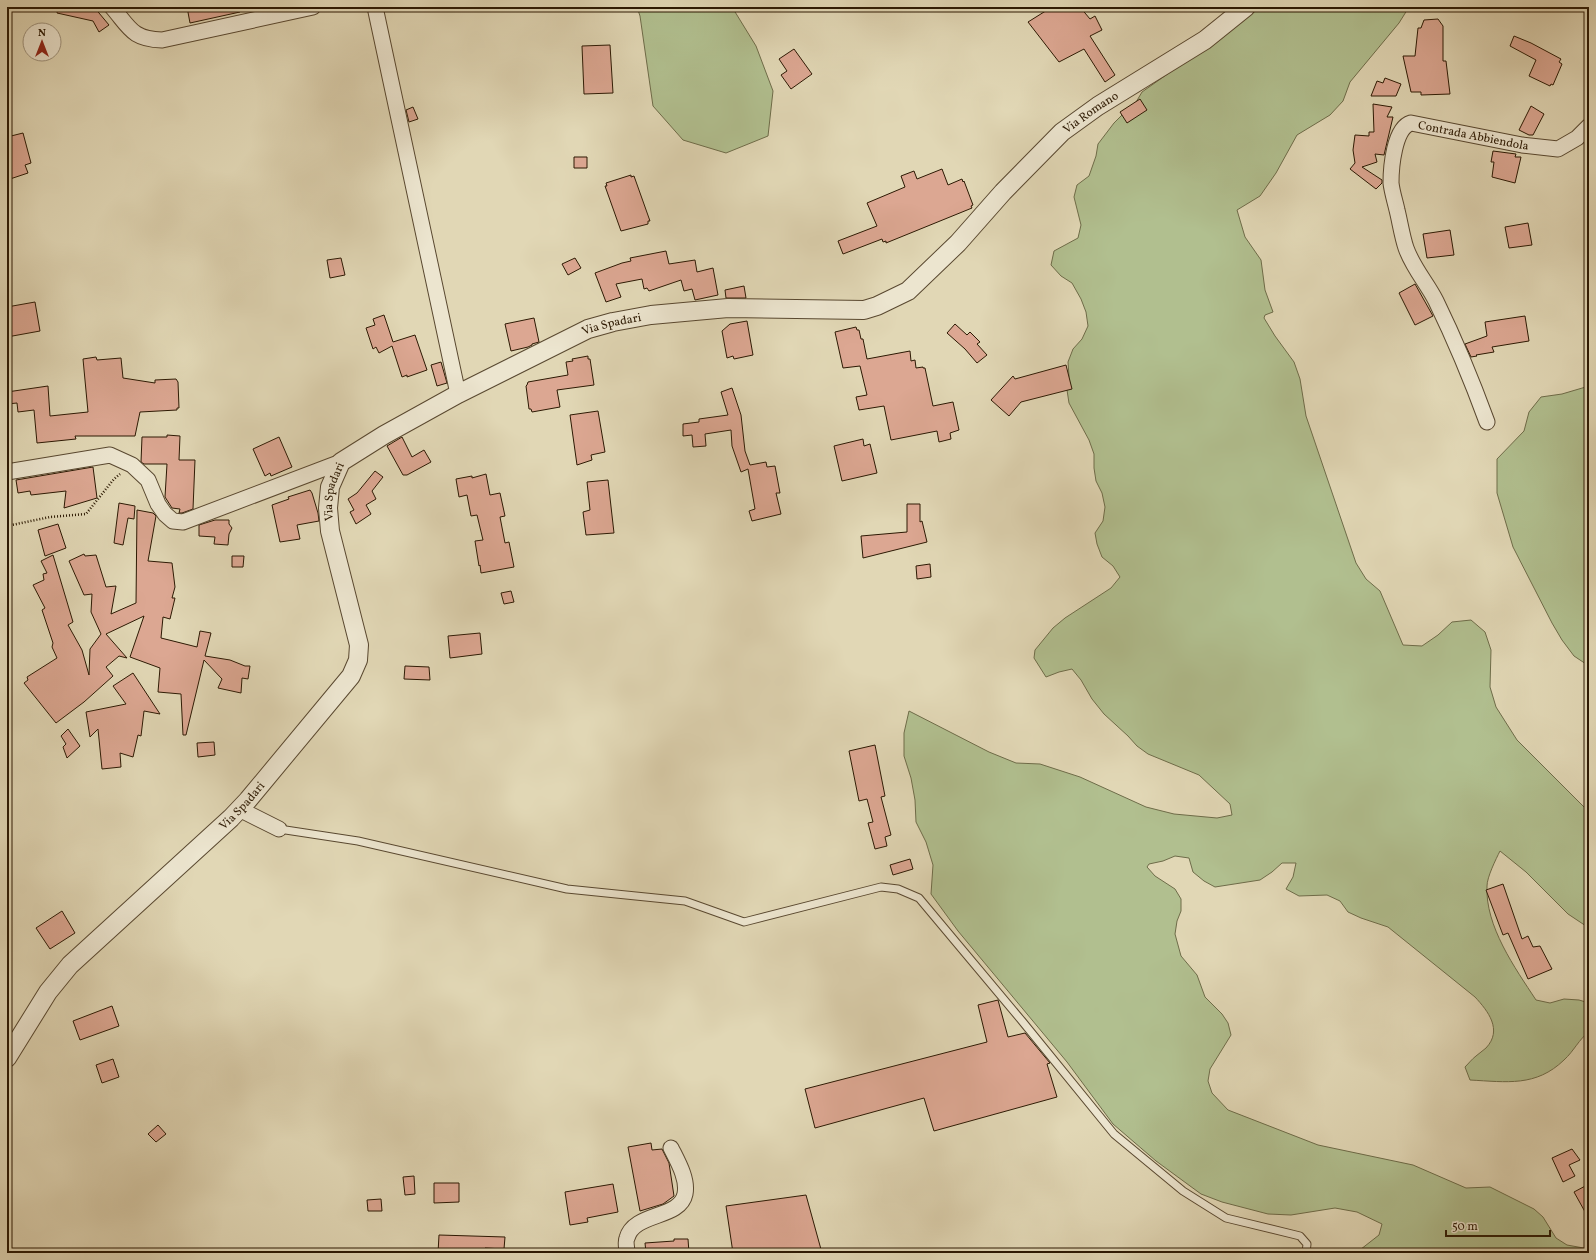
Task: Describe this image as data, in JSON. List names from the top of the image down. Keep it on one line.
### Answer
{"streets":{"street":["Via Romano","Contrada Abbiendola","Via Spadari"]},"crossings":[["Via Romano","Via Spadari"]],"scale_bar":"50 m","north":"top"}
